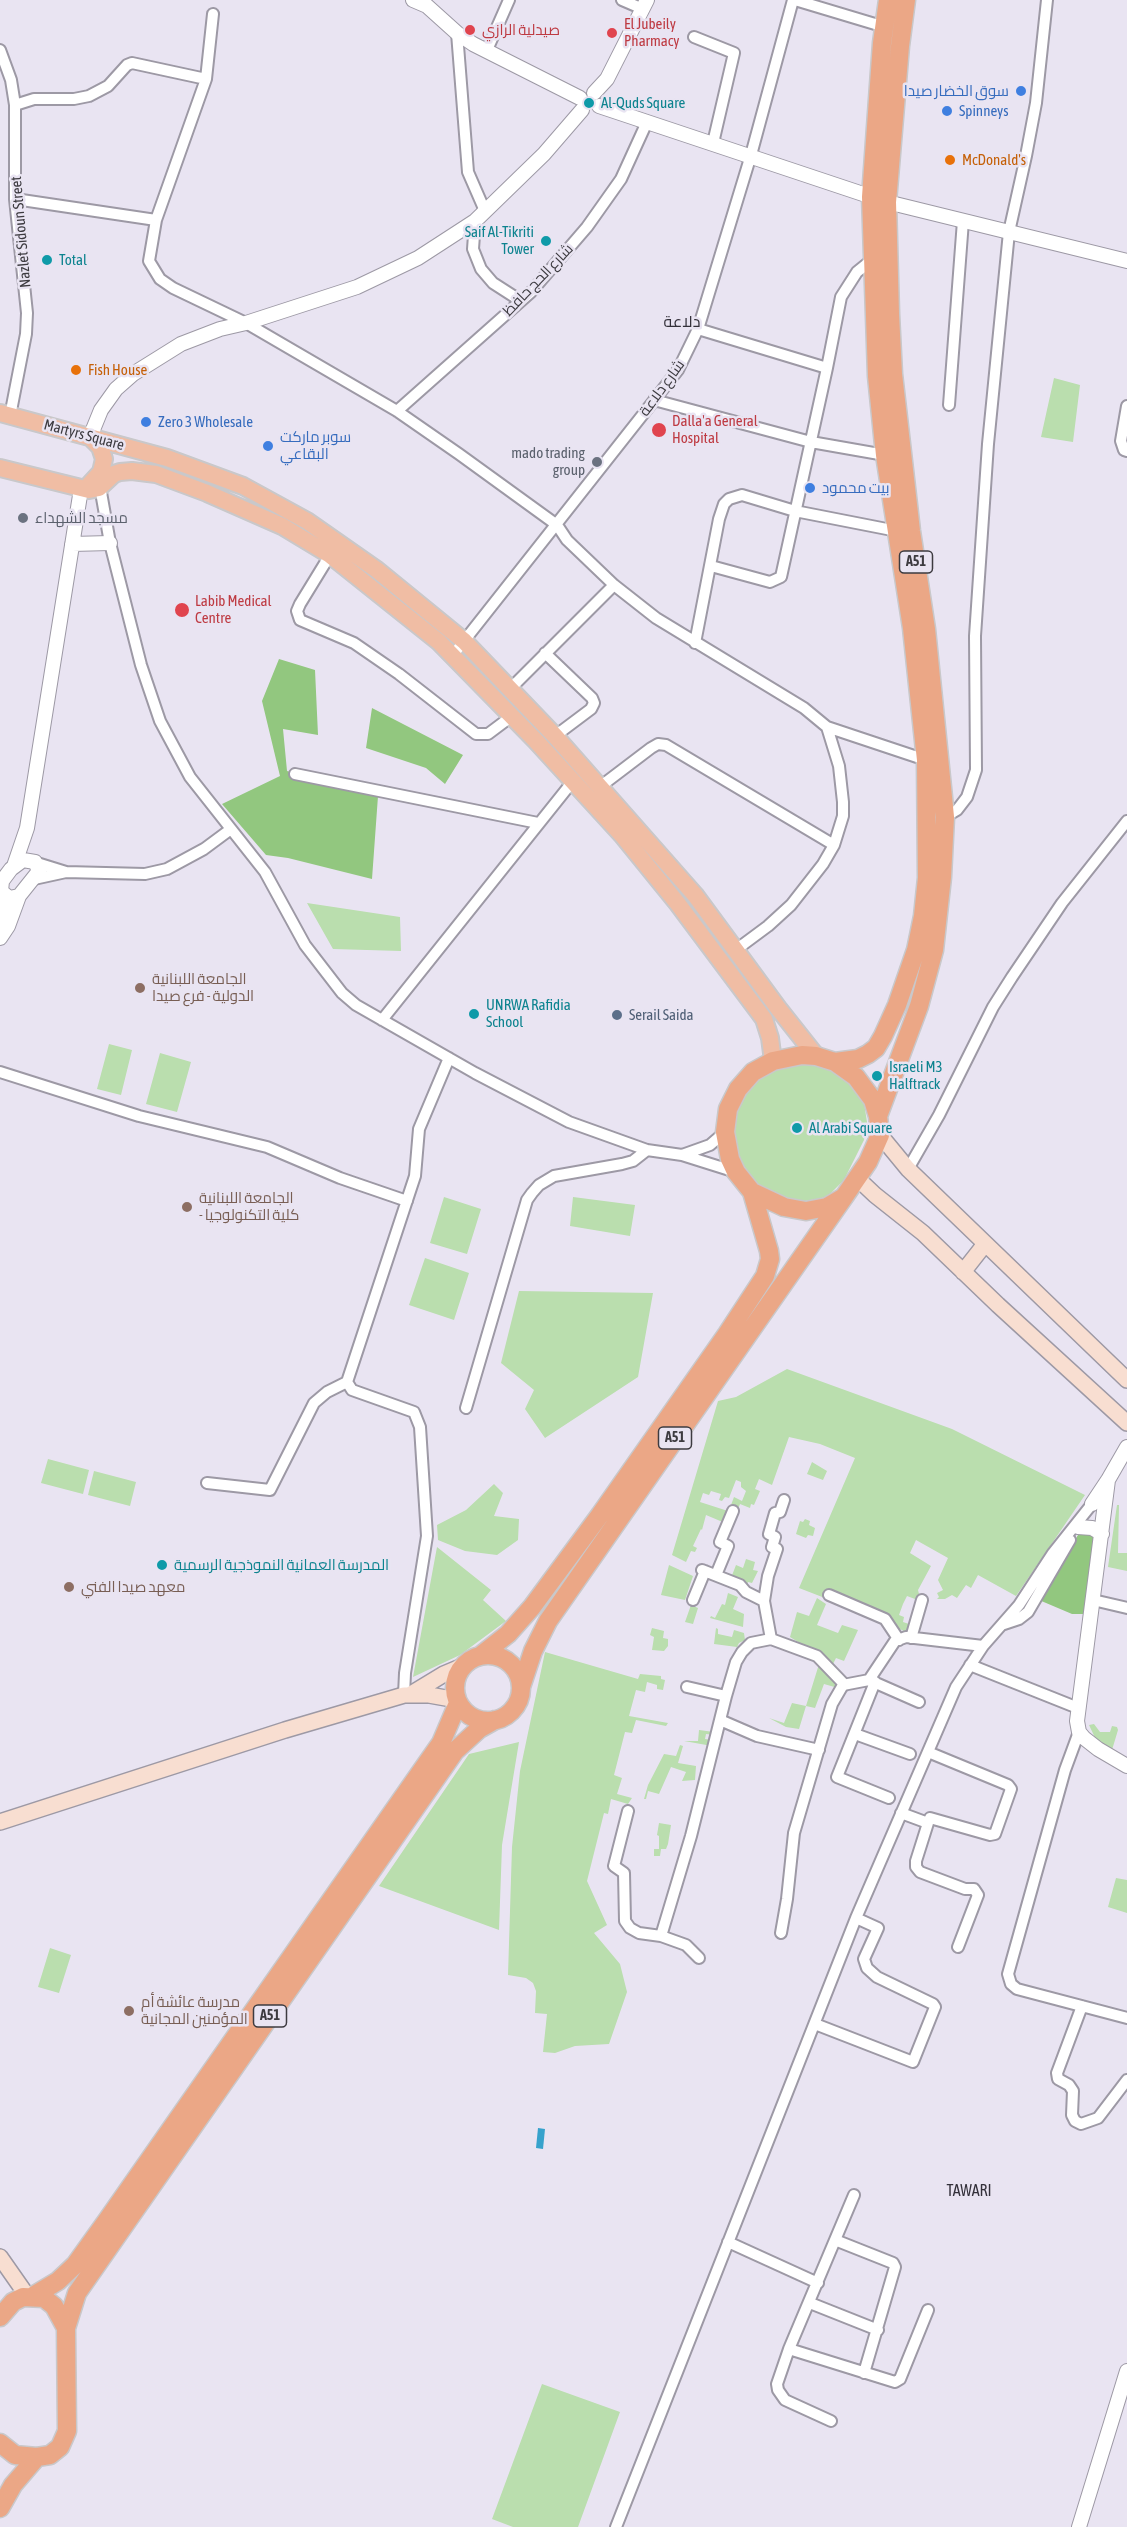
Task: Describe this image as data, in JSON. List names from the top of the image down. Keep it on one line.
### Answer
{"streets":{"highway":["A51"],"main road":["Martyrs Square"],"street":["Nazlet Sidoun Street","شارع الحج حافظ","شارع دلاعة"]},"crossings":[["Nazlet Sidoun Street","Martyrs Square"],["شارع دلاعة","Martyrs Square"],["Martyrs Square","A51"]],"districts":["دلاعة","TAWARI"],"places":["صيدلية الرازي","El Jubeily Pharmacy","سوق الخضار صيدا","Al-Quds Square","Spinneys","McDonald's","Saif Al-Tikriti Tower","Total","Fish House","Zero 3 Wholesale","Dalla'a General Hospital","سوبر ماركت البقاعي","mado trading group","بيت محمود","مسجد الشهداء","Labib Medical Centre","الجامعة اللبنانية الدولية - فرع صيدا","UNRWA Rafidia School","Serail Saida","Israeli M3 Halftrack","Al Arabi Square","الجامعة اللبنانية - كلية التكنولوجيا","المدرسة العمانية النموذجية الرسمية","معهد صيدا الفني","مدرسة عائشة أم المؤمنين المجانية"]}
